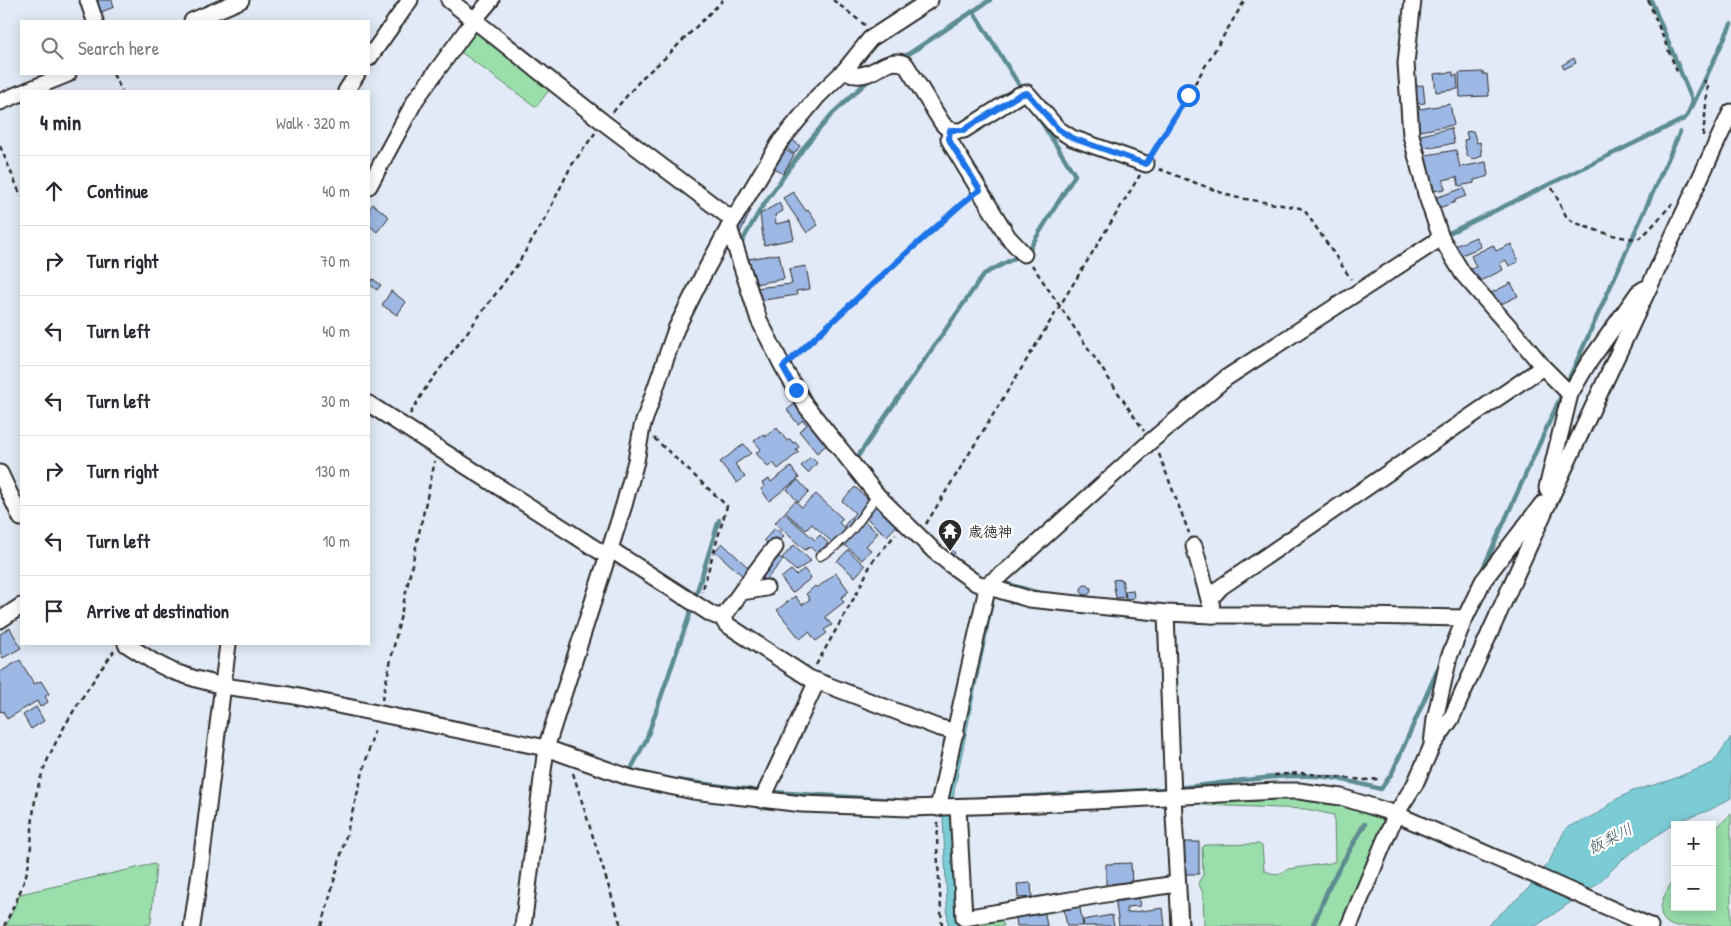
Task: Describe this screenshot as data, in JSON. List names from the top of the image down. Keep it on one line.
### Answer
{"water":["飯梨川"],"places":{"temple":["歳徳神"]},"page":{"search":"Search here","heading":["4 min","Walk · 320 m"],"list":[["Continue","40 m"],["Turn right","70 m"],["Turn left","40 m"],["Turn left","30 m"],["Turn right","130 m"],["Turn left","10 m"],"Arrive at destination"],"map_buttons":["+","−"]}}
